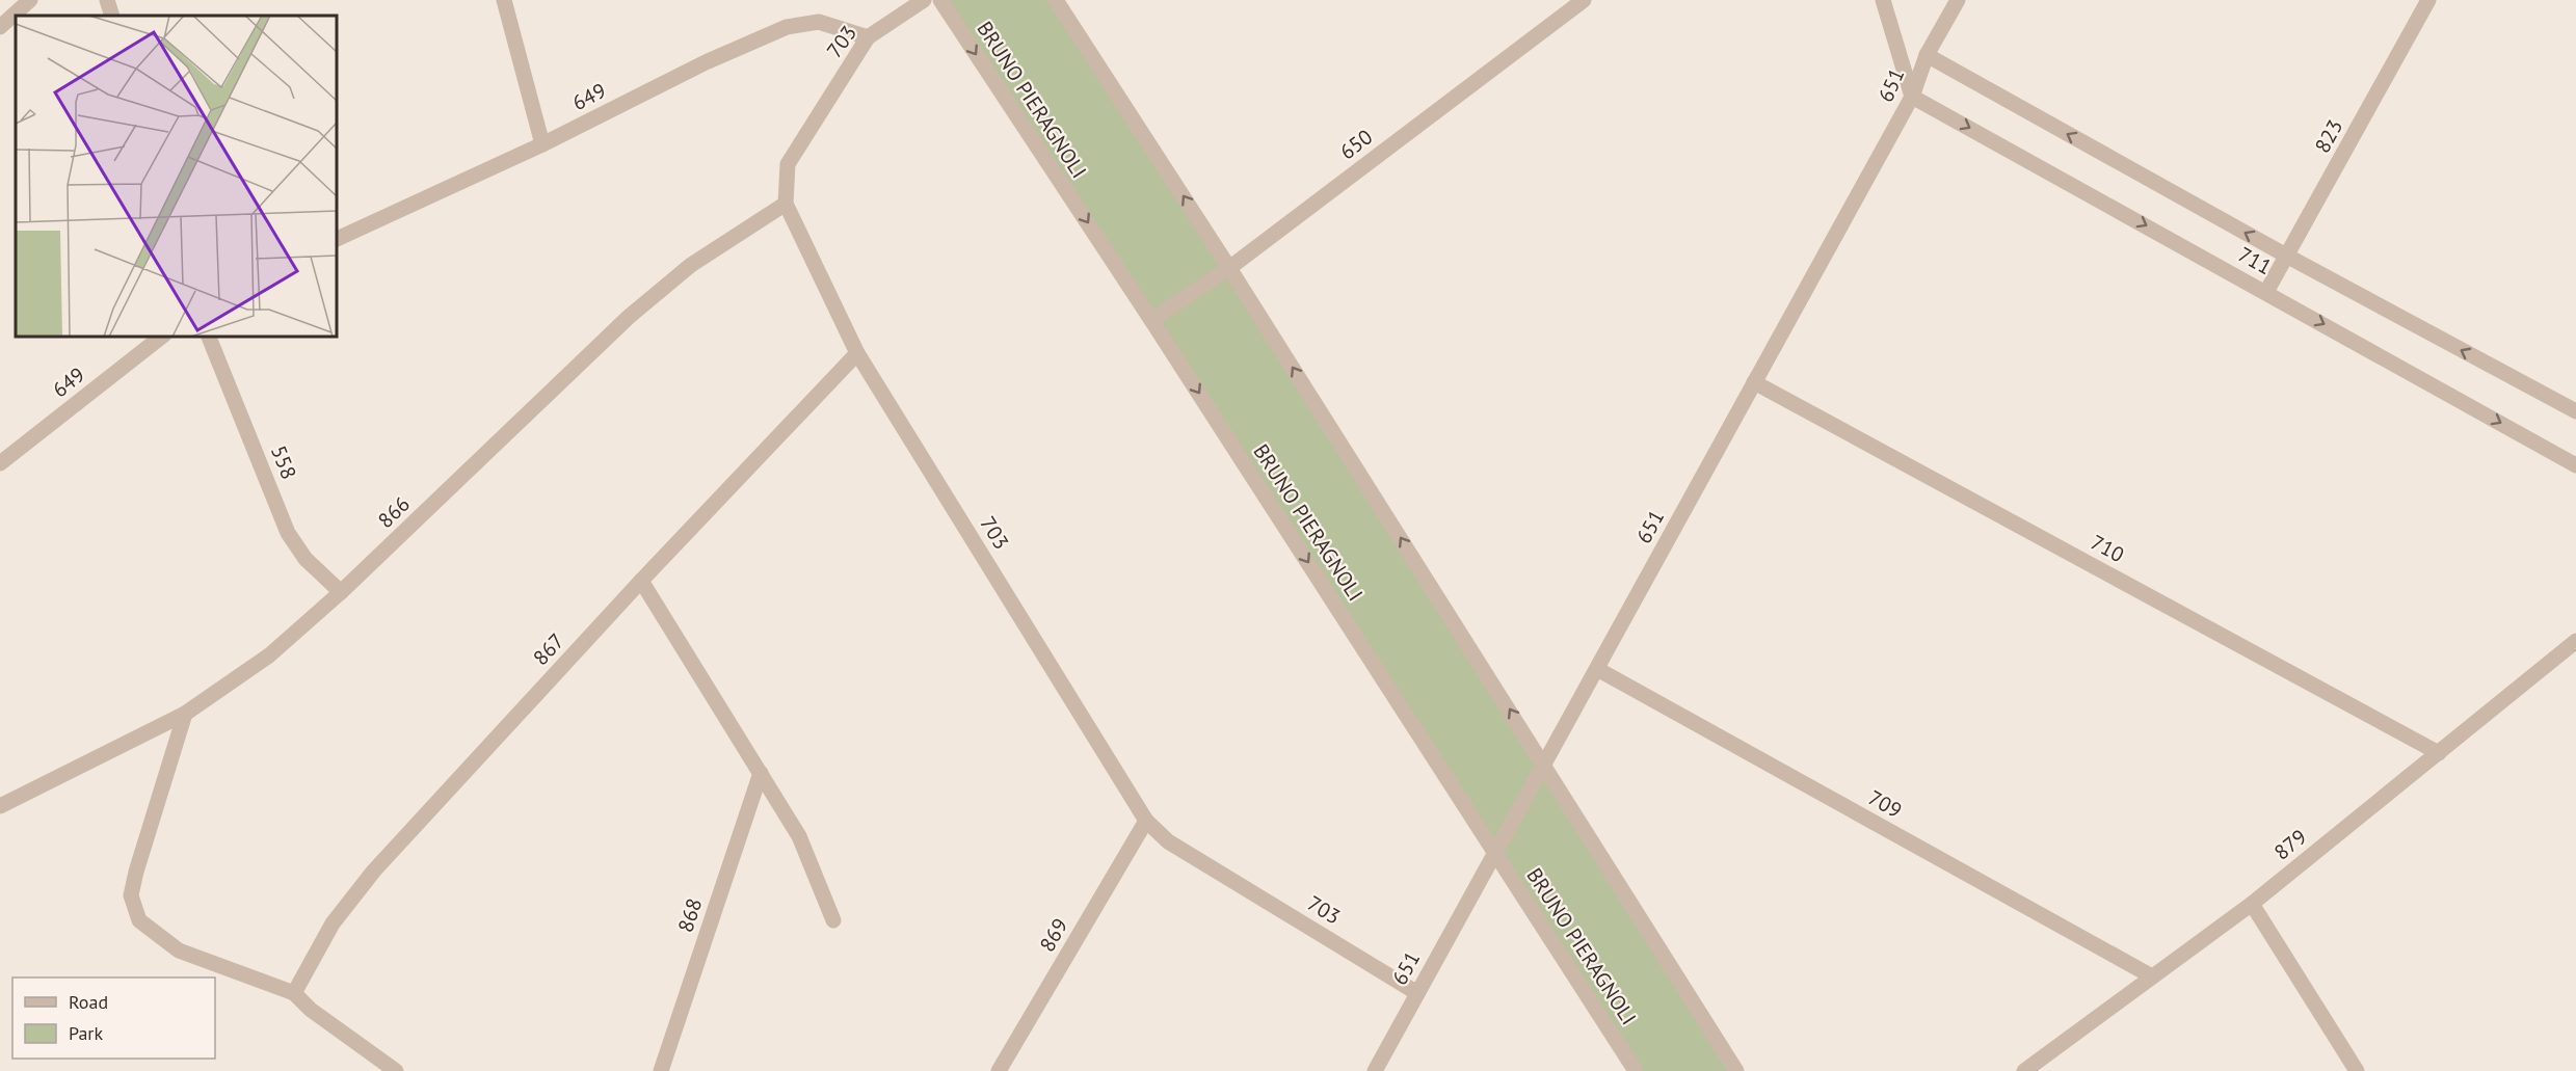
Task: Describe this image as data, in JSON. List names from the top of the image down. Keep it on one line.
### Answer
{"streets":{"street":["703","651","649","BRUNO PIERAGNOLI","823","650","711","558","866","710","867","709","879","868","869"]},"crossings":[["703","651"],["703","649"],["703","866"],["703","867"],["703","869"],["651","BRUNO PIERAGNOLI"],["651","711"],["651","710"],["651","709"],["BRUNO PIERAGNOLI","650"],["823","711"],["558","866"],["710","879"],["709","879"]],"legend":["Road","Park"]}
